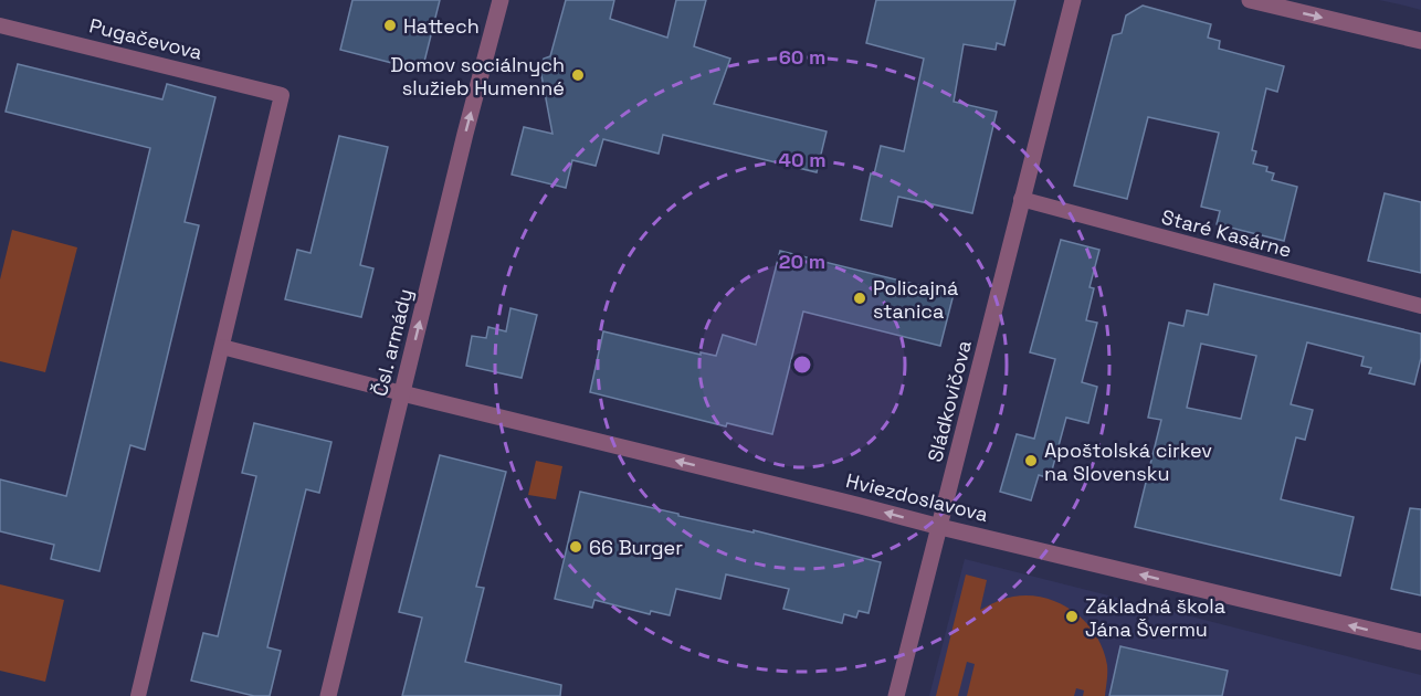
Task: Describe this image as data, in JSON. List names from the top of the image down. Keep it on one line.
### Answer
{"streets":{"street":["Čsl. armády","Sládkovičova","Hviezdoslavova"],"lane":["Pugačevova","Staré Kasárne"]},"crossings":[["Staré Kasárne","Sládkovičova"],["Čsl. armády","Hviezdoslavova"],["Sládkovičova","Hviezdoslavova"]],"one_way":["Čsl. armády","Hviezdoslavova"],"places":["Hattech","Domov sociálnych služieb Humenné","Policajná stanica","Apoštolská cirkev na Slovensku","66 Burger","Základná škola Jána Švermu"],"rings":["60 m","40 m","20 m"]}
